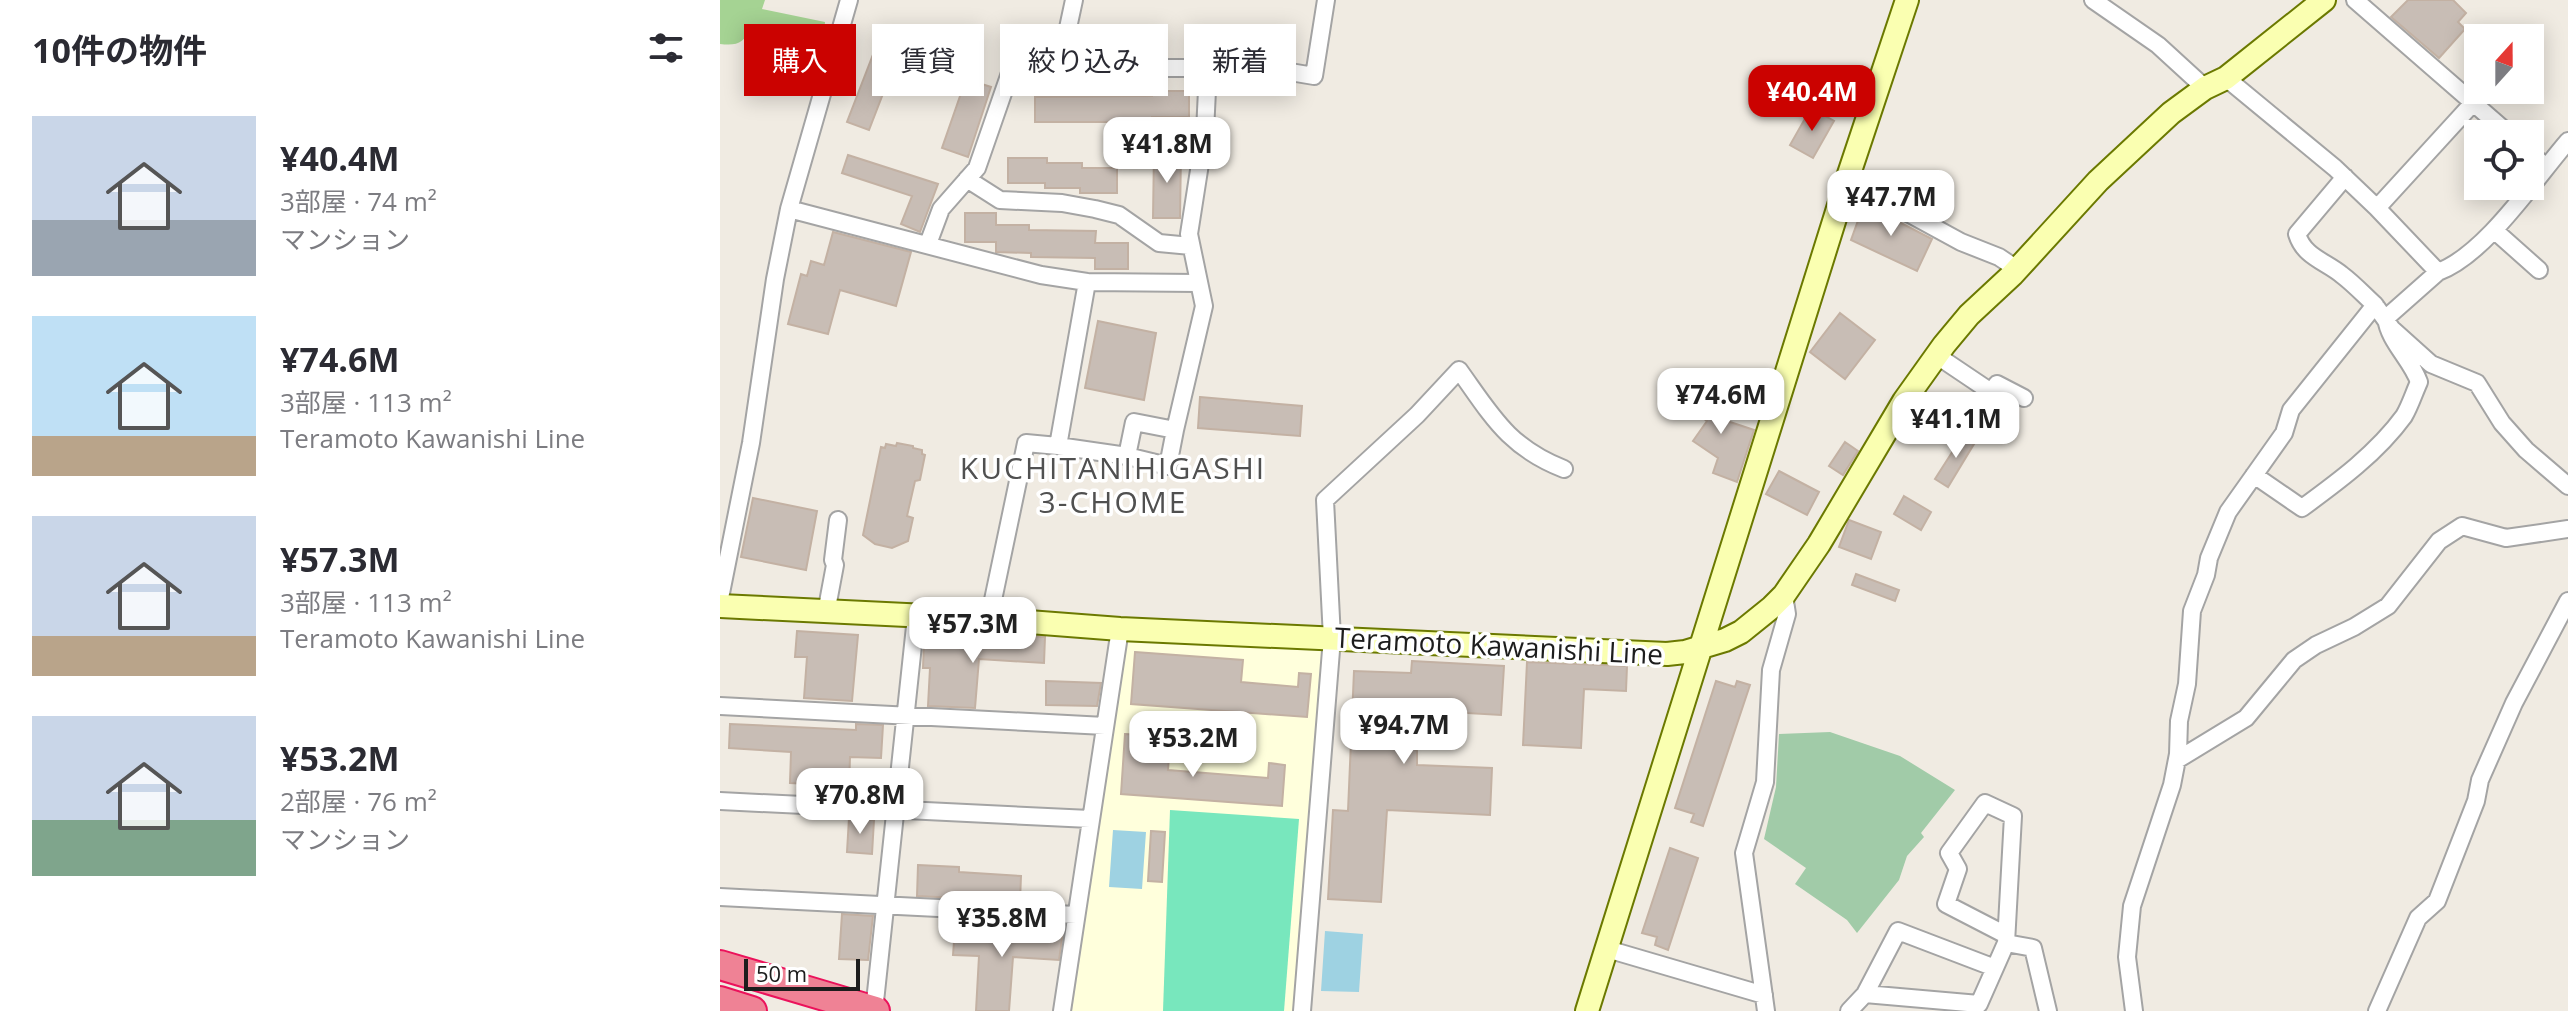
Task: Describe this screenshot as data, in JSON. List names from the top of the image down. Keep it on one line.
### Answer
{"streets":{"main road":["Teramoto Kawanishi Line"]},"districts":["KUCHITANIHIGASHI 3-CHOME"],"scale_bar":"50 m","north":"top","page":{"heading":"10件の物件","chip":["購入","賃貸","絞り込み","新着"],"price":["¥40.4M","¥41.8M","¥47.7M","¥74.6M","¥41.1M","¥57.3M","¥94.7M","¥53.2M","¥70.8M","¥35.8M"],"list":[{"name":"¥40.4M","note":"3部屋 · 74 m² · マンション"},{"name":"¥74.6M","note":"3部屋 · 113 m² · Teramoto Kawanishi Line"},{"name":"¥57.3M","note":"3部屋 · 113 m² · Teramoto Kawanishi Line"},{"name":"¥53.2M","note":"2部屋 · 76 m² · マンション"}],"scale":"50 m"}}
